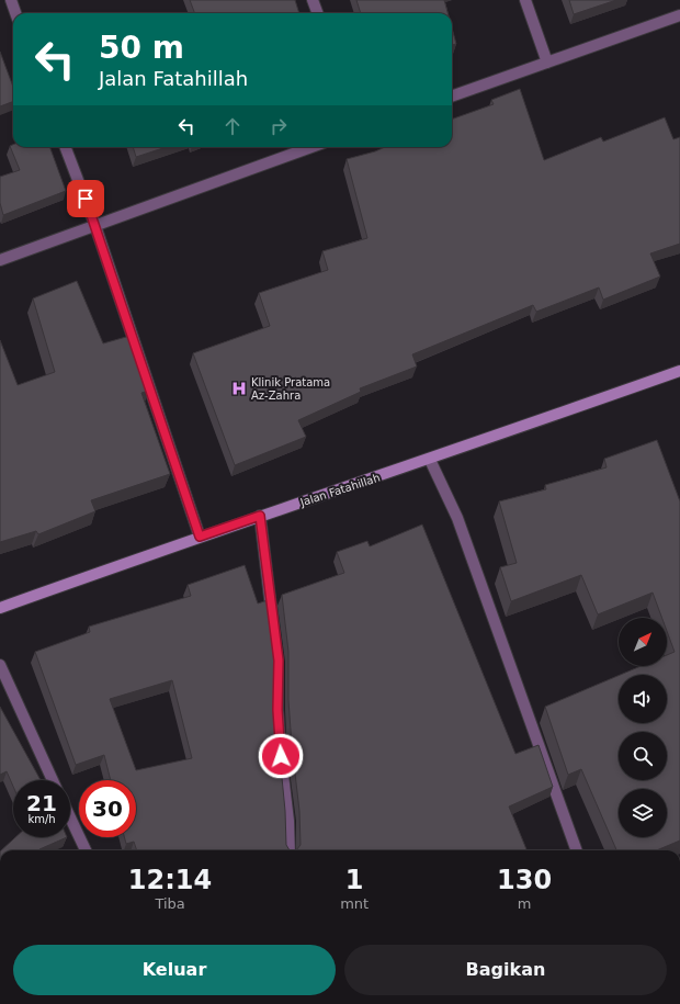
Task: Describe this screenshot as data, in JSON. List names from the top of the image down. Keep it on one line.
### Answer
{"streets":{"street":["Jalan Fatahillah"]},"places":{"hospital":["Klinik Pratama Az-Zahra"]},"north":"top right","page":{"turn":["50 m","Jalan Fatahillah"],"speed":"21 km/h","limit":"30","eta":["12:14","Tiba","1","mnt","130","m"],"buttons":["Keluar","Bagikan"]}}
